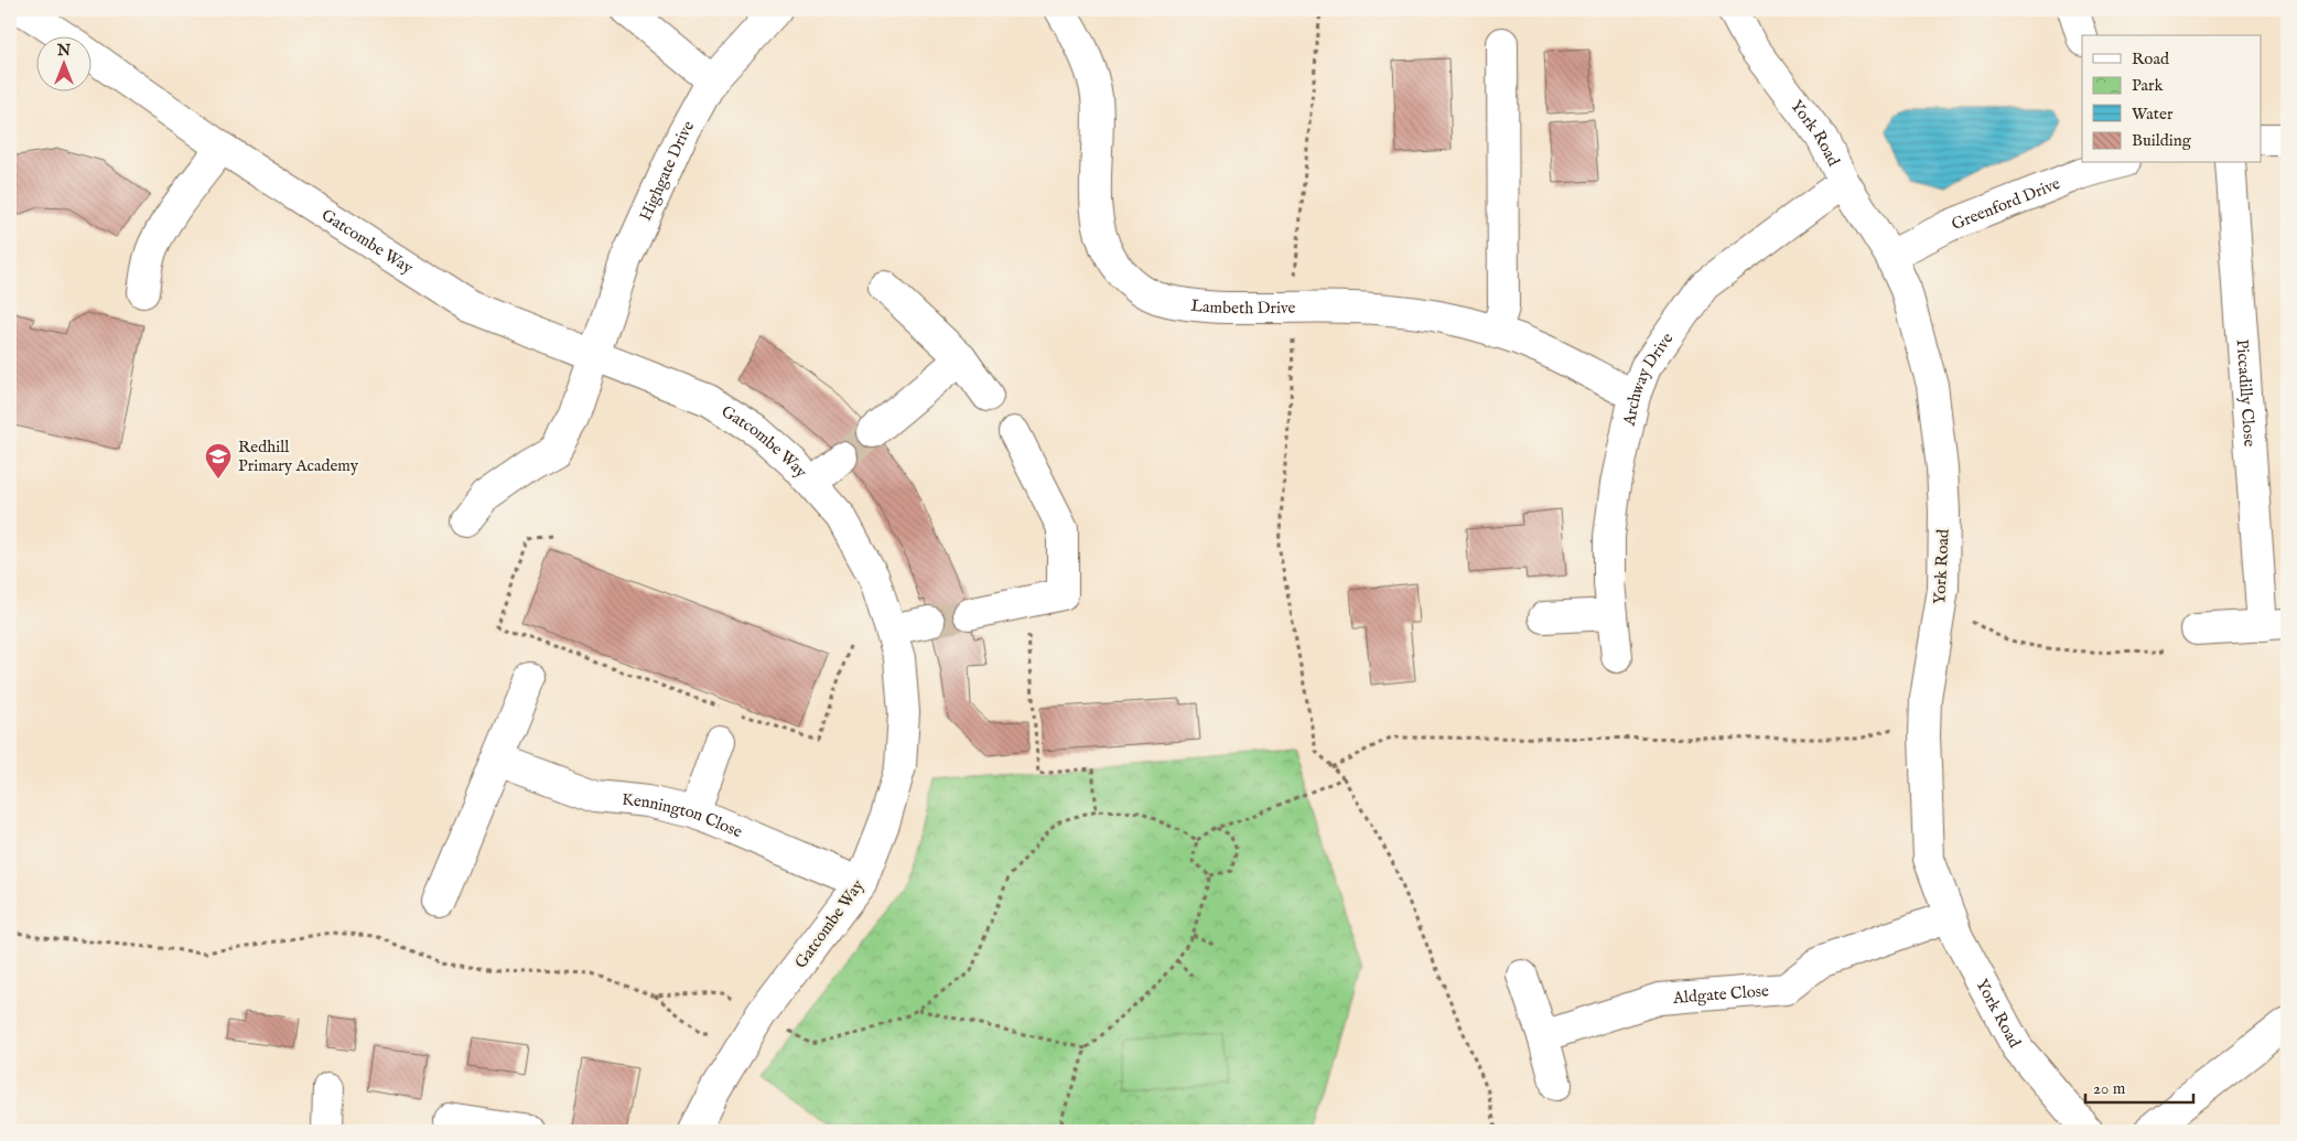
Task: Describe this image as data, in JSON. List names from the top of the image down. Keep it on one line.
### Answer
{"streets":{"street":["York Road","Highgate Drive","Greenford Drive","Gatcombe Way","Lambeth Drive","Archway Drive","Piccadilly Close","Kennington Close","Aldgate Close"]},"crossings":[["York Road","Greenford Drive"],["York Road","Archway Drive"],["York Road","Aldgate Close"],["Highgate Drive","Gatcombe Way"],["Gatcombe Way","Kennington Close"],["Lambeth Drive","Archway Drive"]],"places":{"school or university":["Redhill Primary Academy"]},"legend":["Road","Park","Water","Building"],"scale_bar":"20 m","north":"top"}
